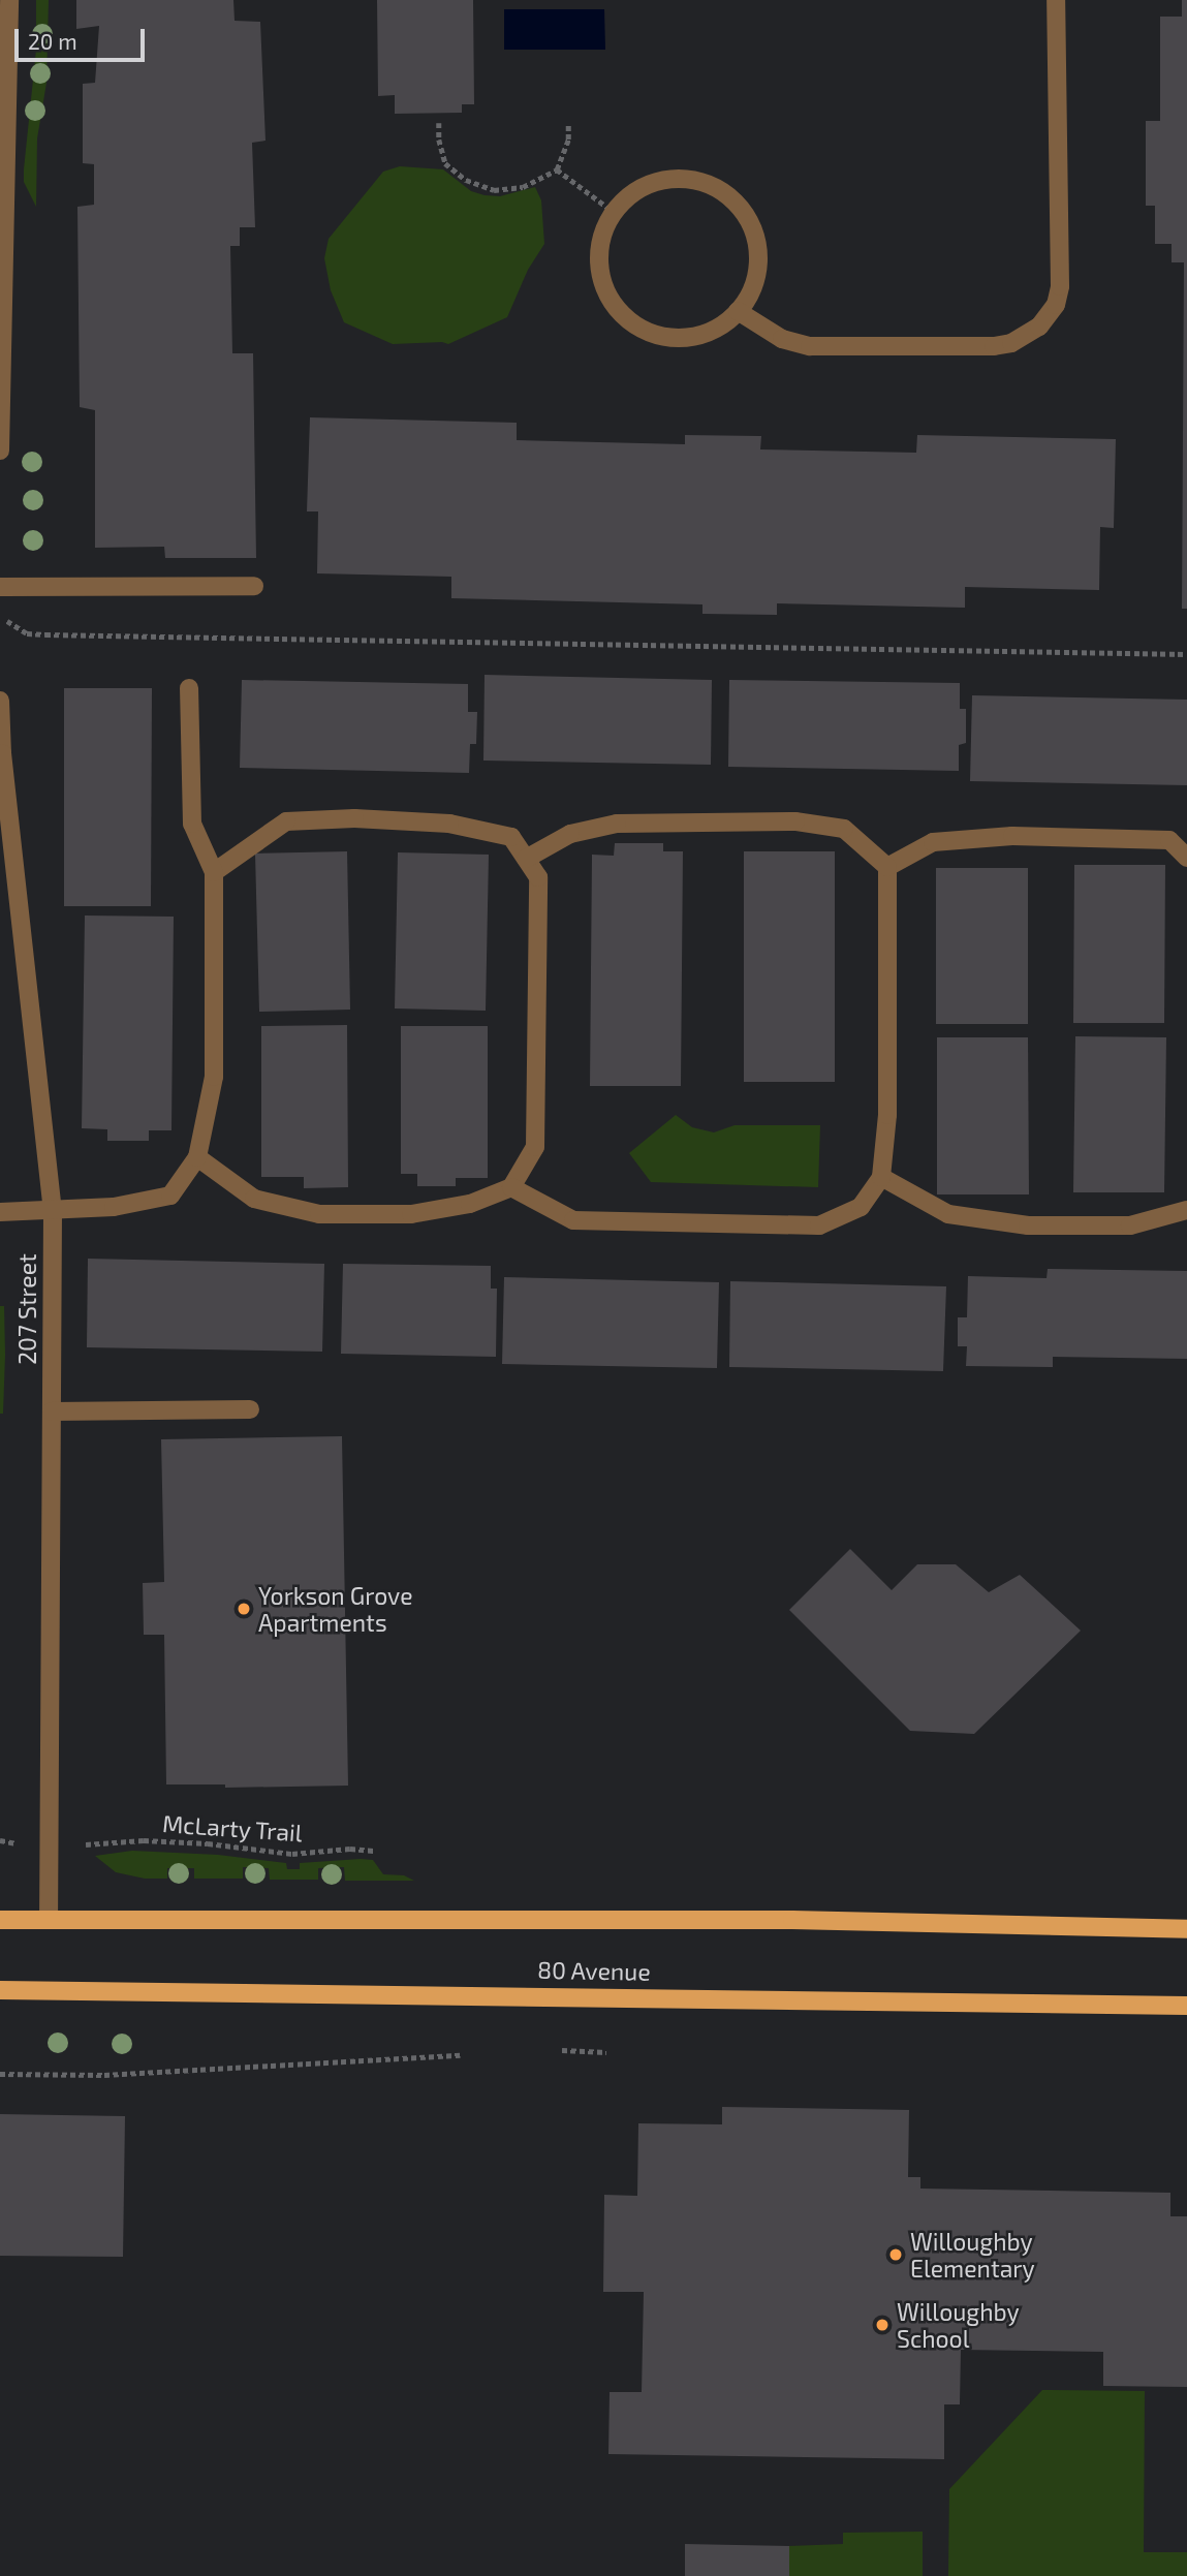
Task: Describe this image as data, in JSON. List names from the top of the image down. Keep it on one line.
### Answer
{"streets":{"main road":["80 Avenue"],"street":["207 Street"],"path":["McLarty Trail"]},"crossings":[["207 Street","80 Avenue"]],"places":["Yorkson Grove Apartments","Willoughby Elementary","Willoughby School"],"scale_bar":"20 m"}
